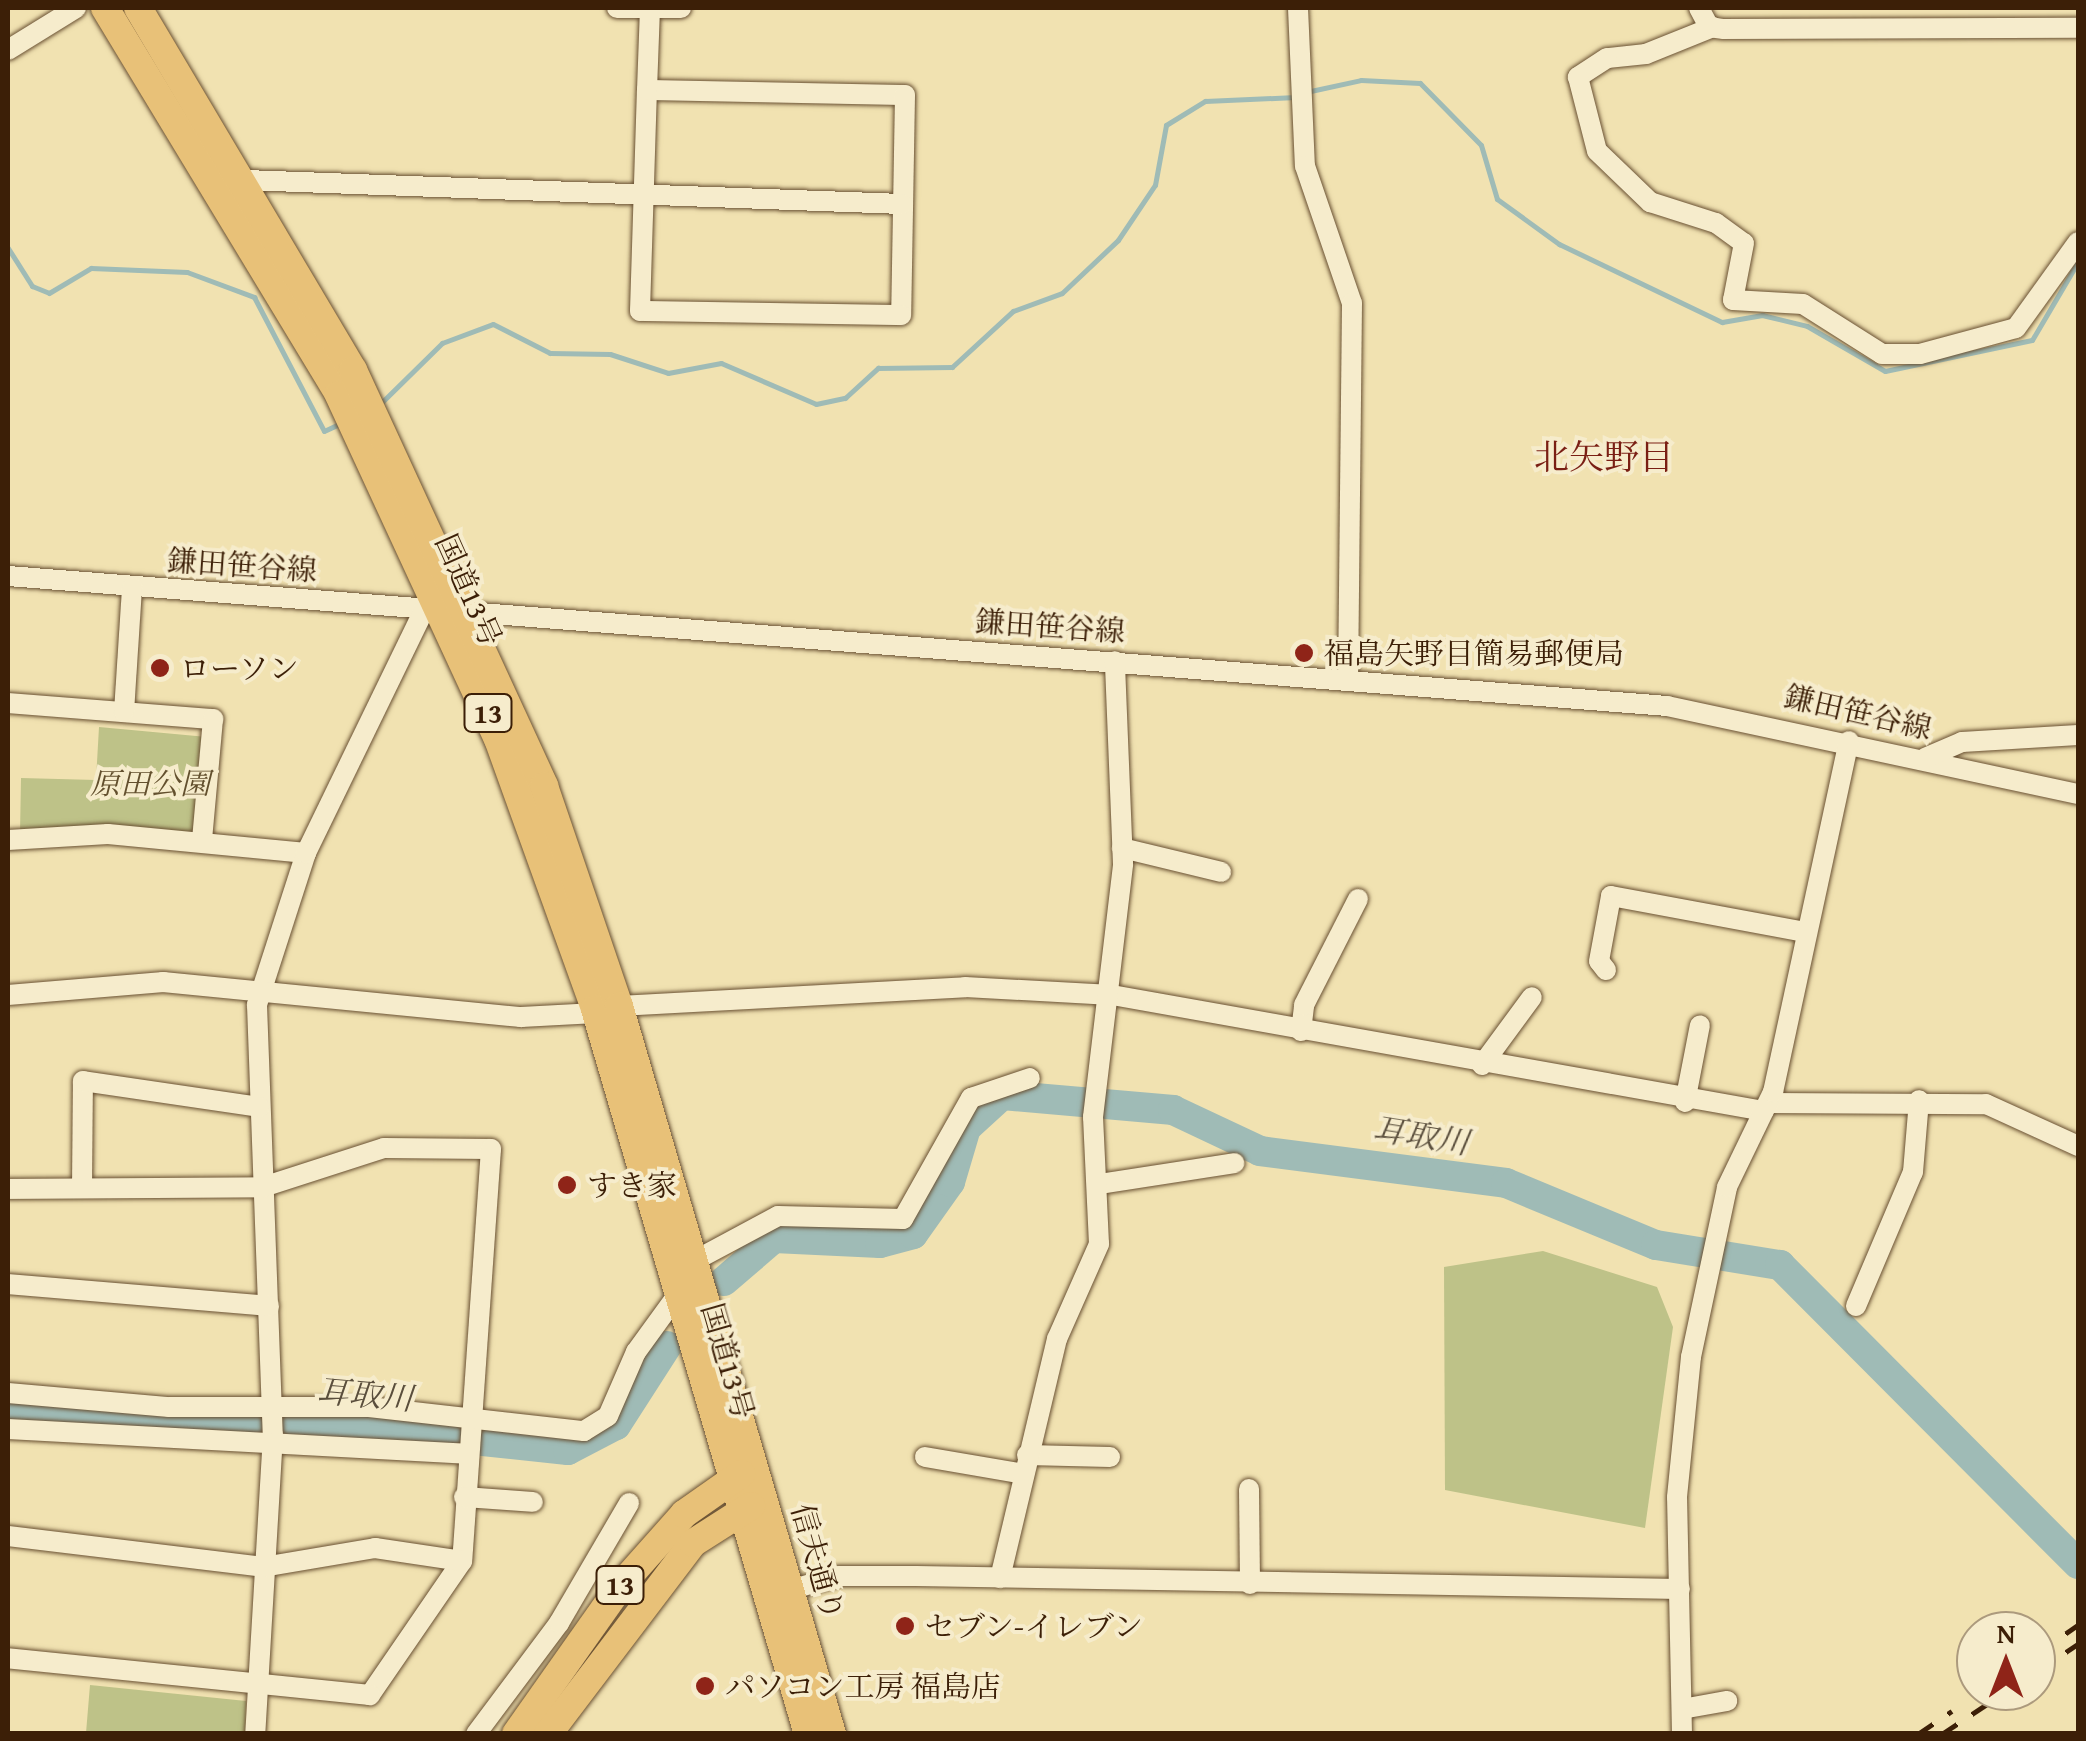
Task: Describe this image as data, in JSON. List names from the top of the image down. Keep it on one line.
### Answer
{"streets":{"highway":["国道13号","13","信夫通り"],"street":["鎌田笹谷線"]},"crossings":[["鎌田笹谷線","国道13号"],["国道13号","13"],["国道13号","信夫通り"],["13","信夫通り"]],"districts":["北矢野目"],"water":["耳取川"],"parks":["原田公園"],"places":["福島矢野目簡易郵便局","ローソン","すき家","セブン-イレブン","パソコン工房 福島店"],"north":"top"}
